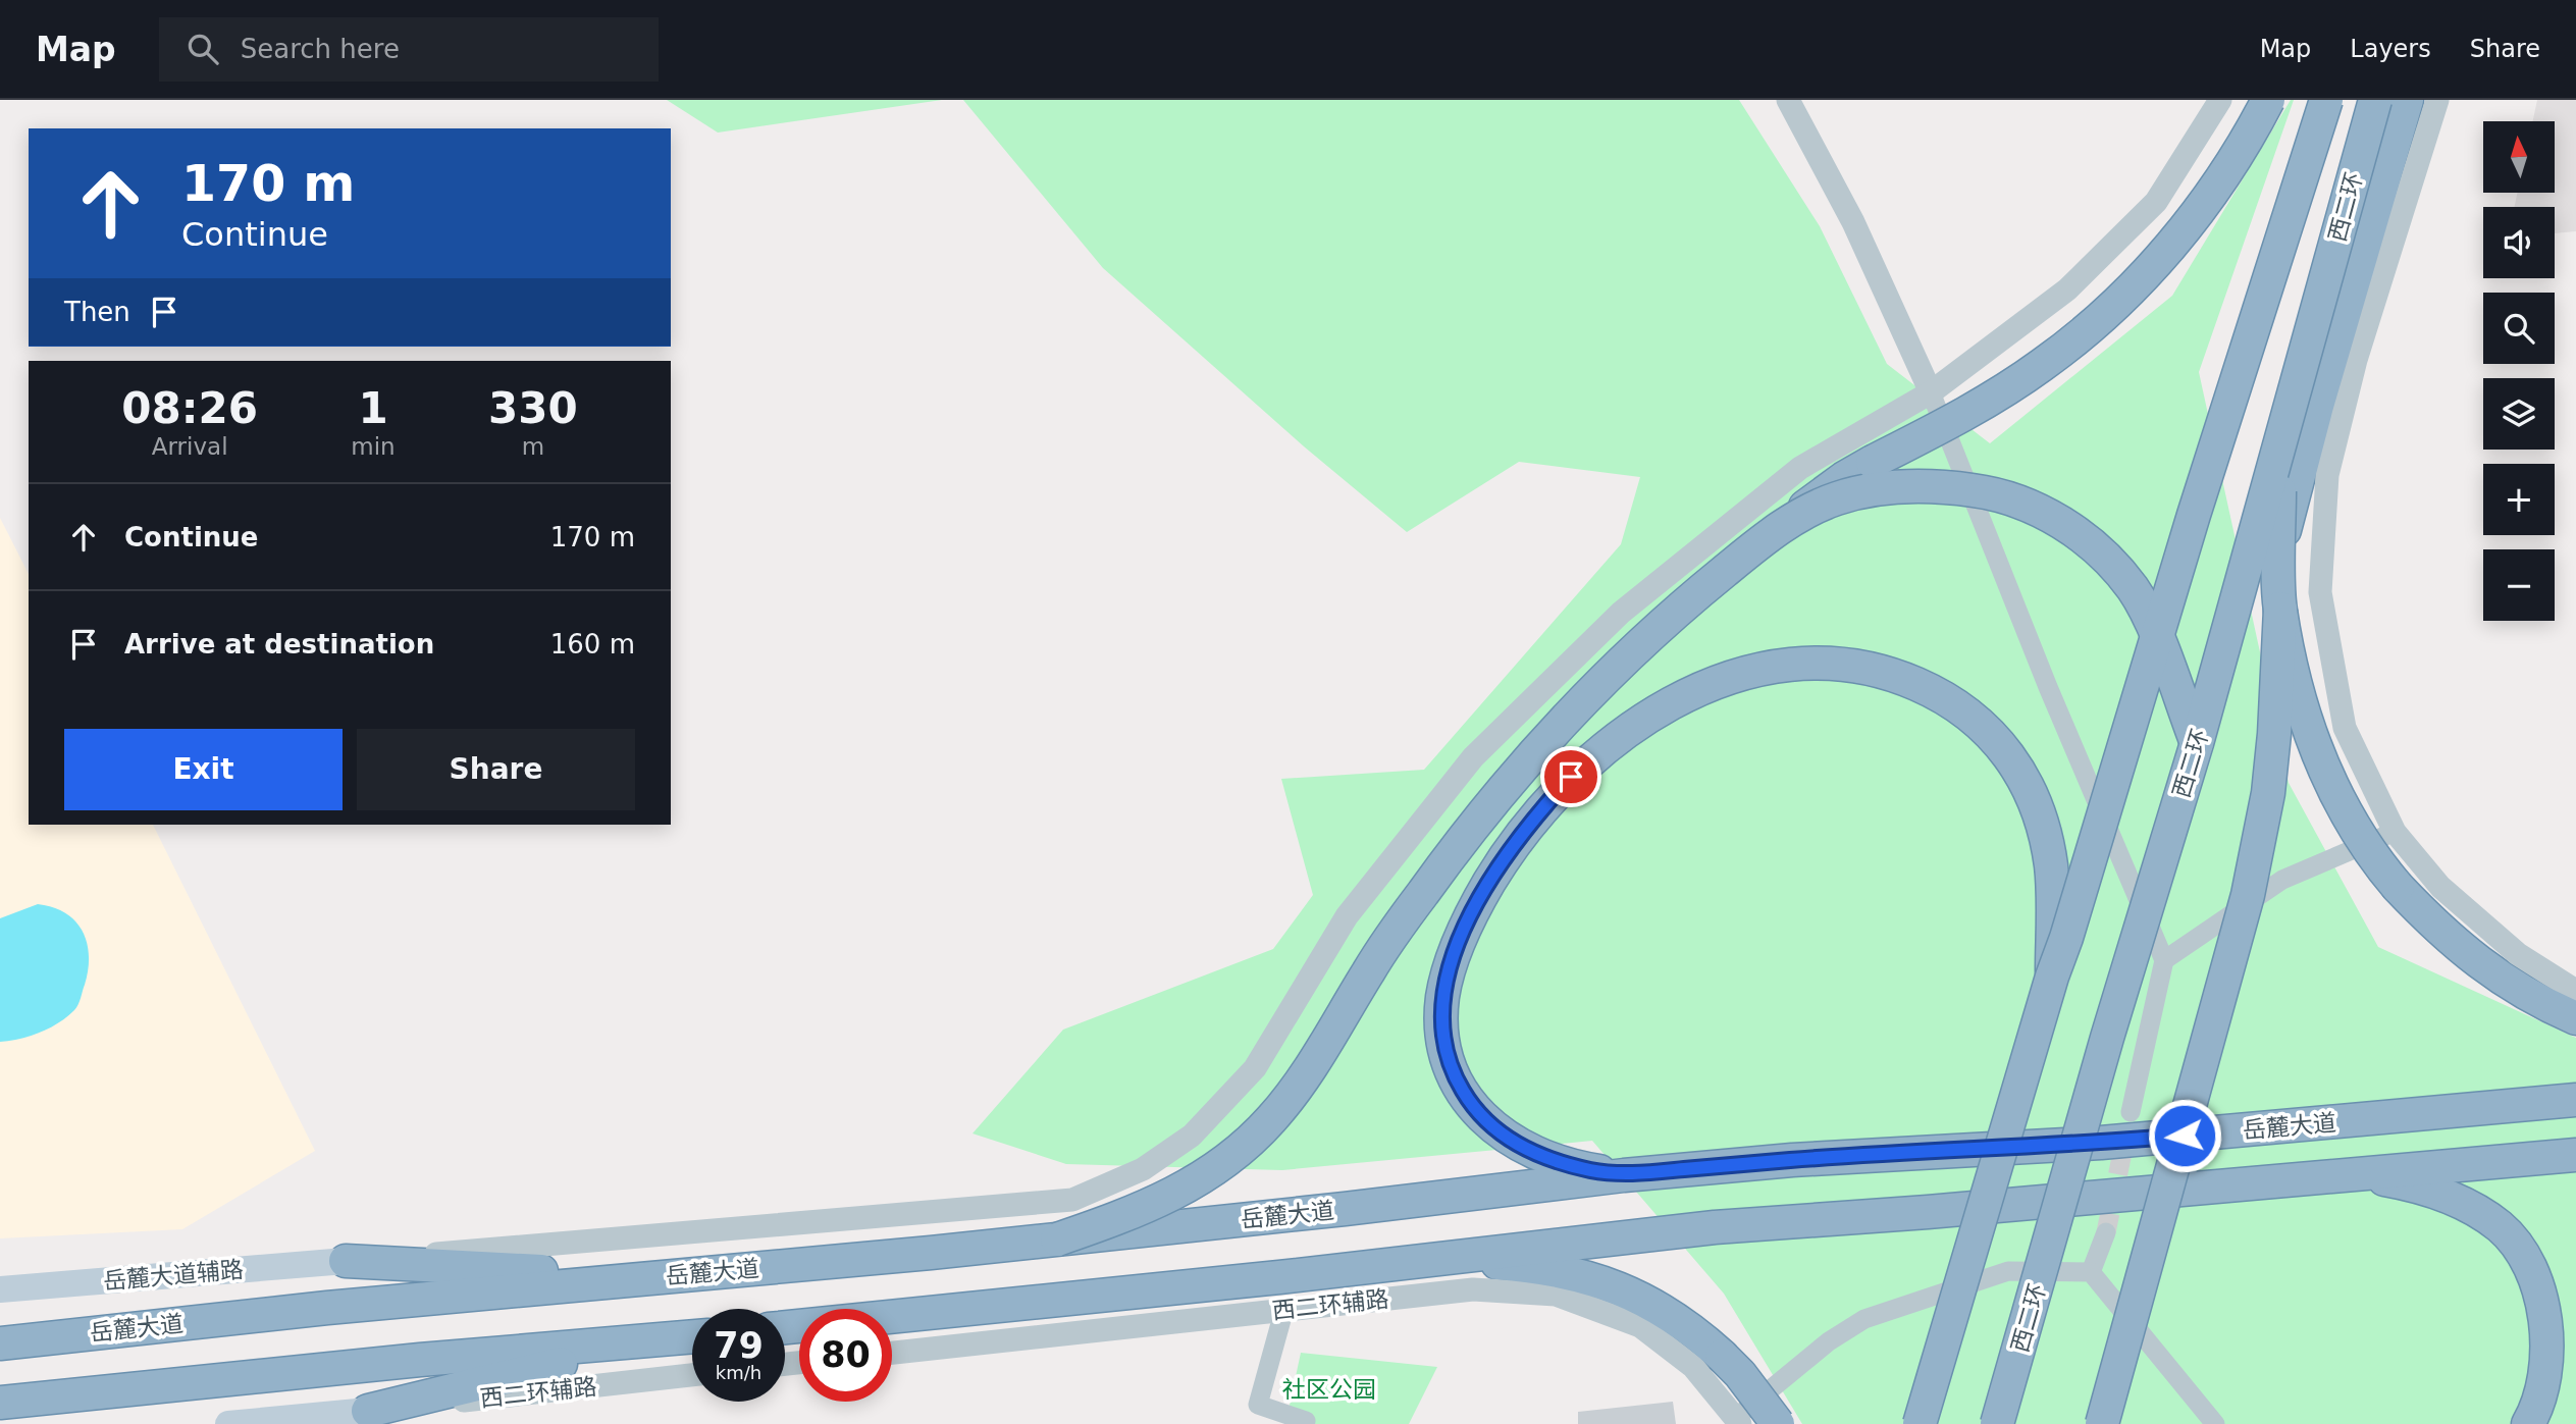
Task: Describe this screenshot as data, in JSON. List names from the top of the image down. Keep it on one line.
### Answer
{"streets":{"highway":["西二环","岳麓大道"],"main road":["岳麓大道辅路"],"street":["西二环辅路"]},"parks":["社区公园"],"north":"top","page":{"header":"Map","search":"Search here","nav":["Map","Layers","Share"],"map_buttons":["+","−"],"turn":["170 m","Continue"],"then":"Then","eta":["08:26","Arrival","1","min","330","m"],"list":[{"name":"Continue","value":"170 m"},{"name":"Arrive at destination","value":"160 m"}],"buttons":["Exit","Share"],"speed":"79 km/h","limit":"80"}}
